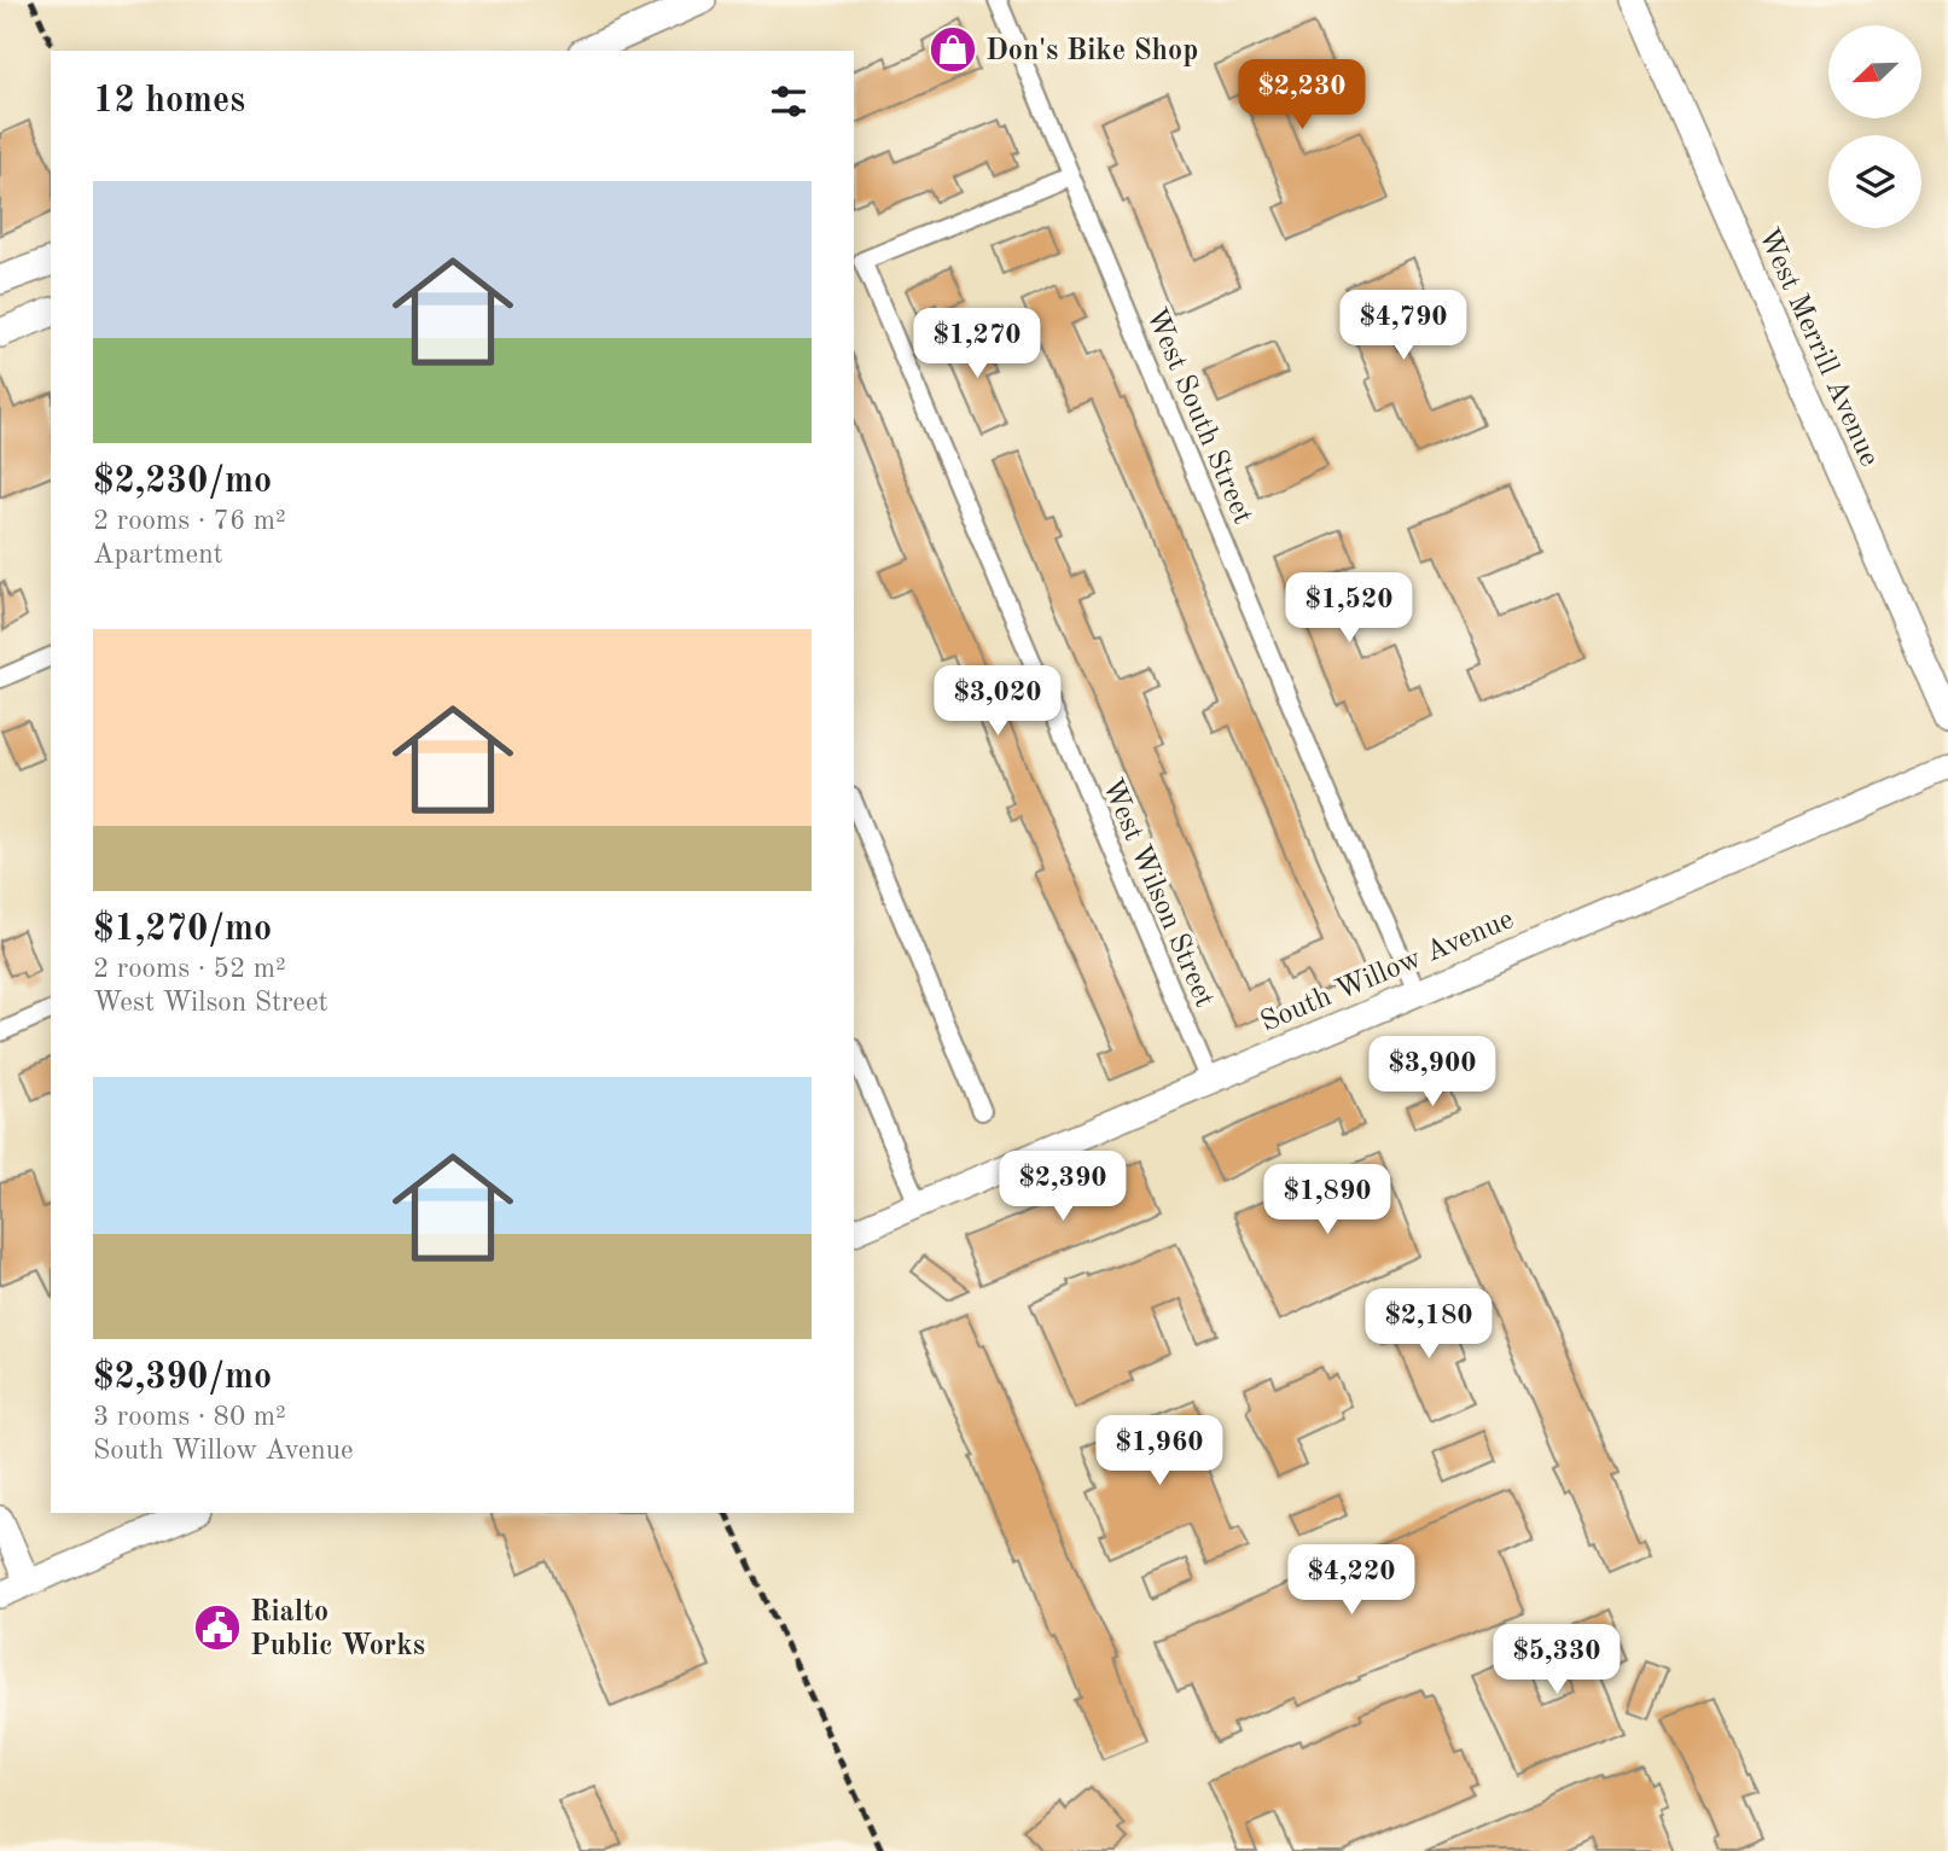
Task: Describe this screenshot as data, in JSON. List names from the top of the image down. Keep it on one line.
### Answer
{"streets":{"street":["West Merrill Avenue","West South Street","West Wilson Street","South Willow Avenue"]},"crossings":[["West South Street","West Wilson Street"],["West South Street","South Willow Avenue"],["West Wilson Street","South Willow Avenue"]],"places":{"shop":["Don's Bike Shop"],"public building":["Rialto Public Works"]},"north":"bottom left","page":{"heading":"12 homes","price":["$2,230","$4,790","$1,270","$1,520","$3,020","$3,900","$2,390","$1,890","$2,180","$1,960","$4,220","$5,330"],"list":[{"name":"$2,230/mo","note":"2 rooms · 76 m² · Apartment"},{"name":"$1,270/mo","note":"2 rooms · 52 m² · West Wilson Street"},{"name":"$2,390/mo","note":"3 rooms · 80 m² · South Willow Avenue"}]}}
